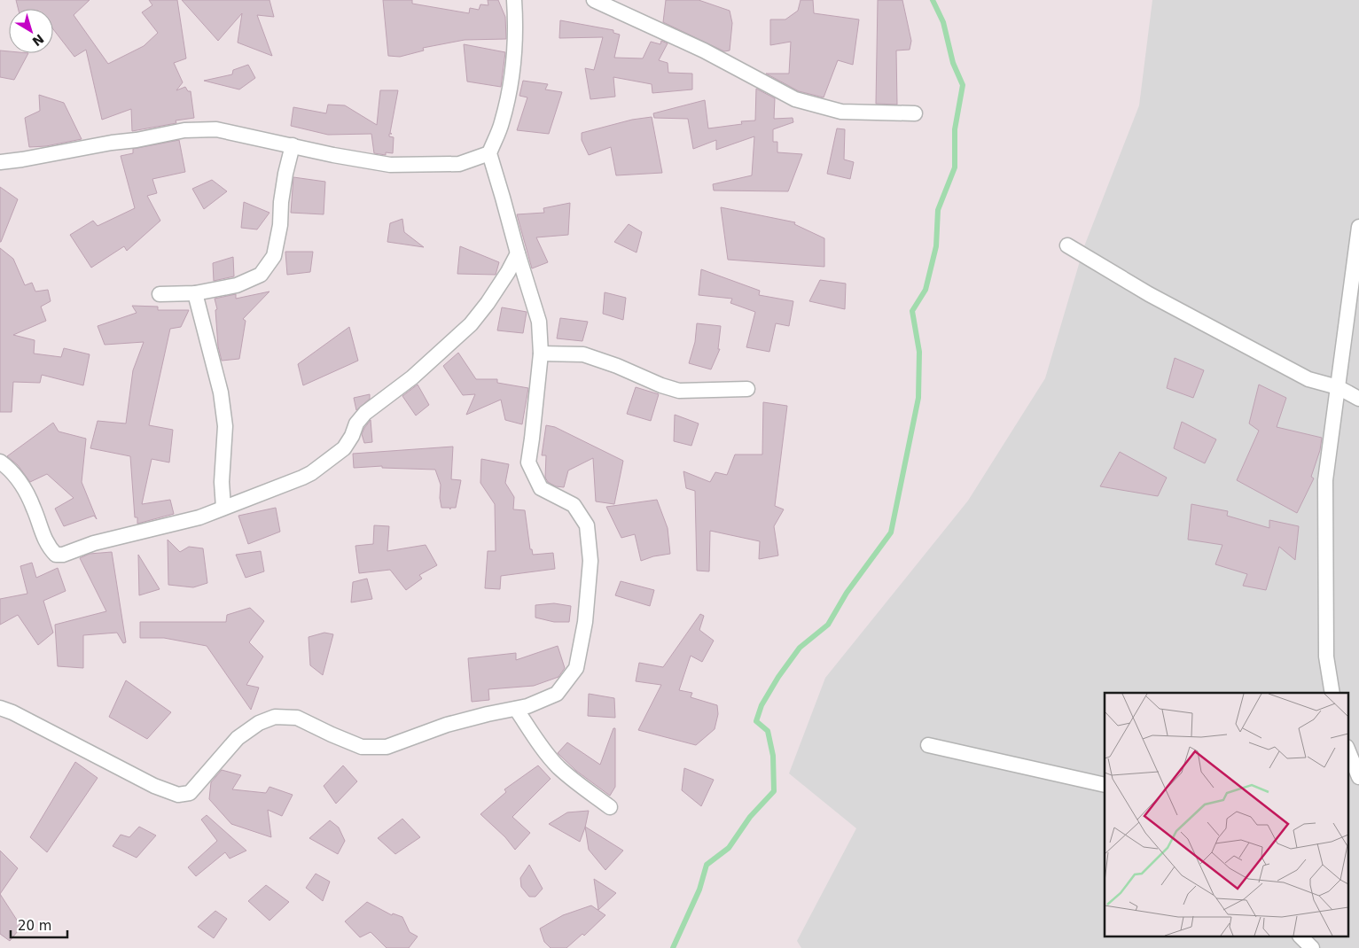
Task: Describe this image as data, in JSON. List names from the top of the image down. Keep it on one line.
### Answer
{"scale_bar":"20 m","north":"bottom right"}
